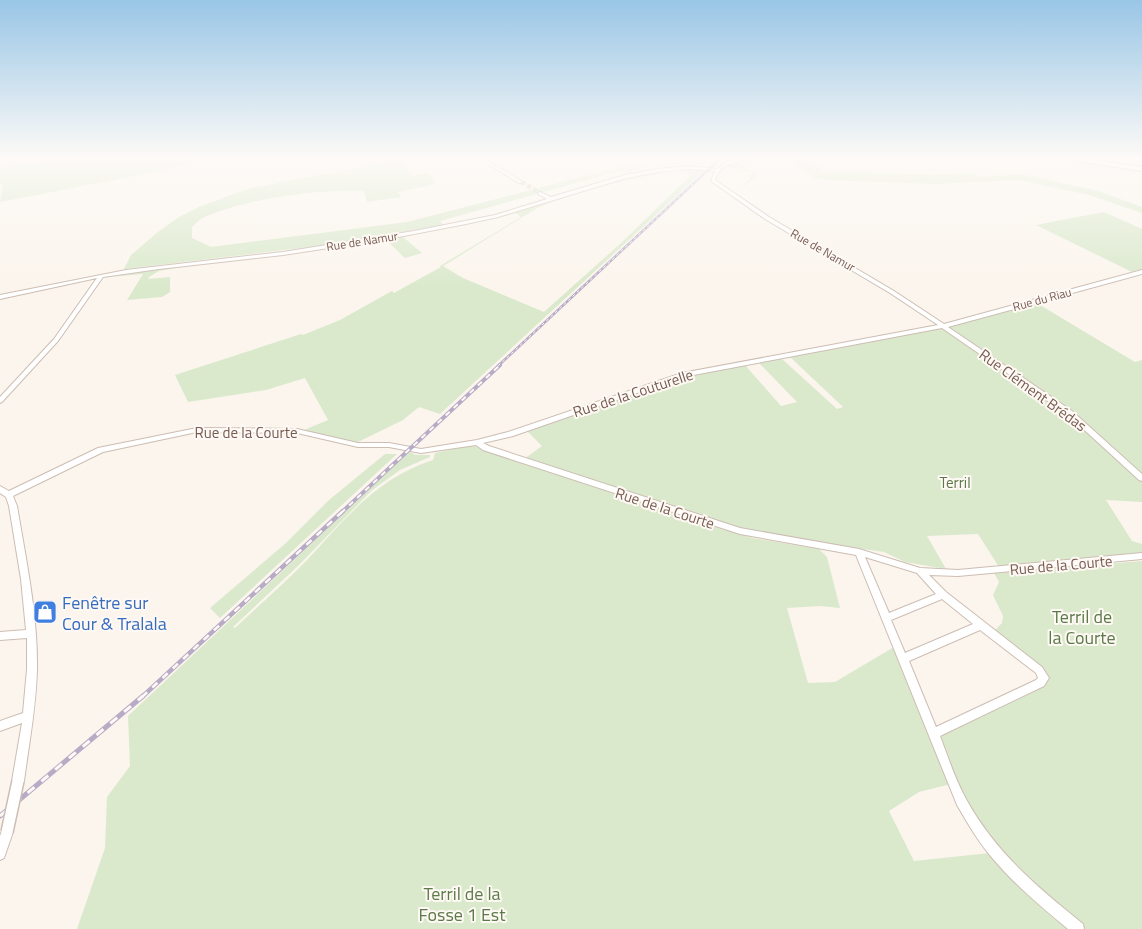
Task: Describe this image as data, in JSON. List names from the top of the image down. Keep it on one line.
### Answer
{"streets":{"street":["Rue de Namur","Rue du Riau","Rue Clément Brédas","Rue de la Couturelle","Rue de la Courte"]},"crossings":[["Rue de Namur","Rue du Riau"],["Rue de Namur","Rue Clément Brédas"],["Rue de Namur","Rue de la Couturelle"],["Rue du Riau","Rue Clément Brédas"],["Rue du Riau","Rue de la Couturelle"],["Rue Clément Brédas","Rue de la Couturelle"],["Rue de la Couturelle","Rue de la Courte"]],"parks":["Terril","Terril de la Courte","Terril de la Fosse 1 Est"],"places":{"shop":["Fenêtre sur Cour & Tralala"]}}
